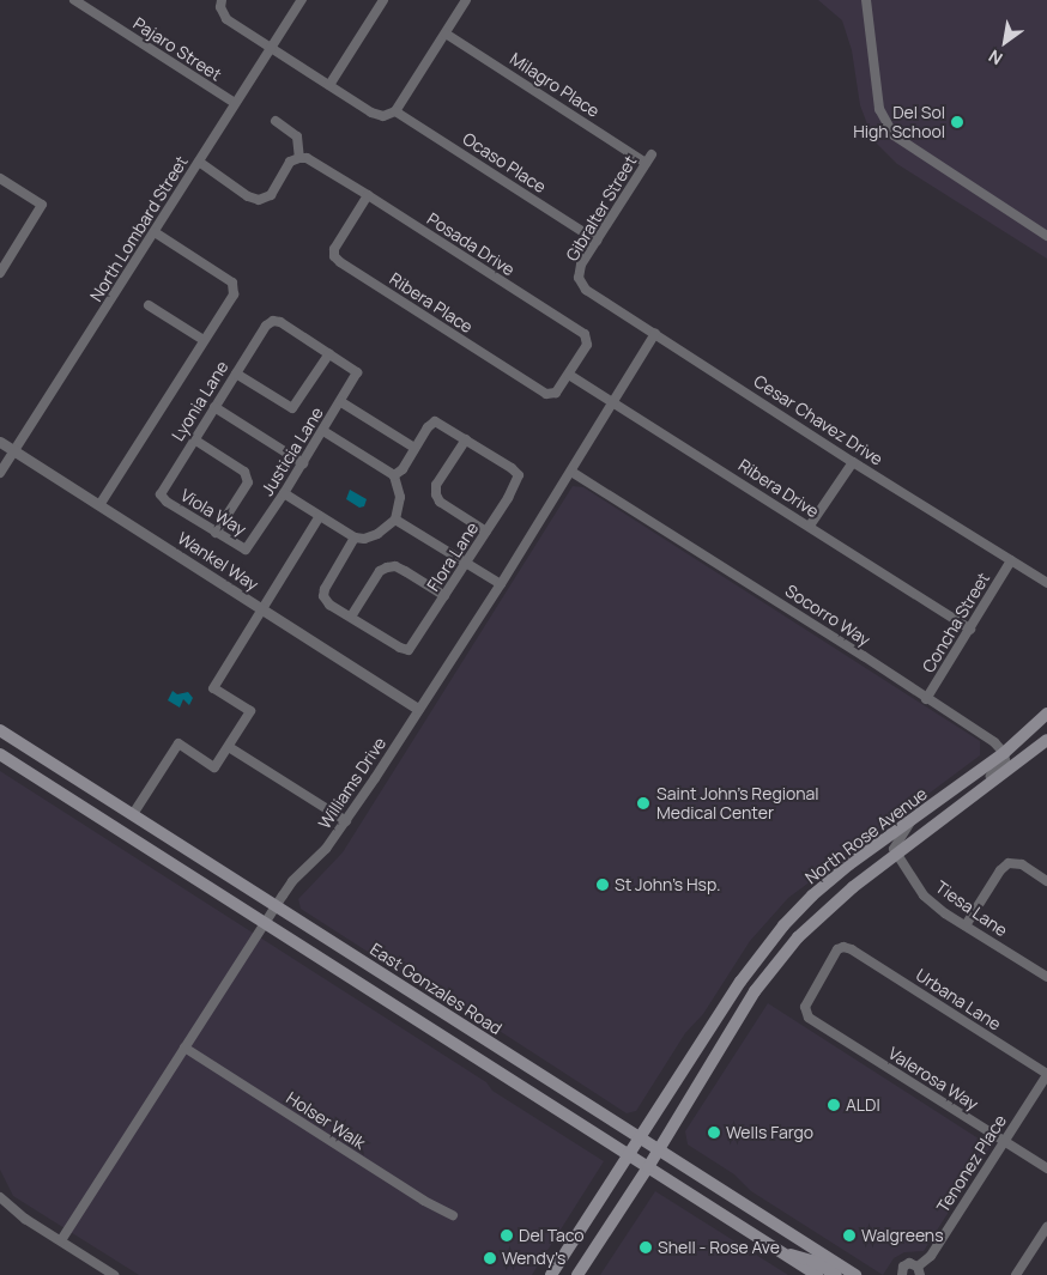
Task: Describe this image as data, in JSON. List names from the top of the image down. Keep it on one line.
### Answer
{"streets":{"main road":["North Rose Avenue","East Gonzales Road"],"street":["Pajaro Street","Milagro Place","Ocaso Place","Gibralter Street","North Lombard Street","Posada Drive","Ribera Place","Lyonia Lane","Cesar Chavez Drive","Justicia Lane","Ribera Drive","Viola Way","Flora Lane","Wankel Way","Socorro Way","Concha Street","Williams Drive","Tiesa Lane","Urbana Lane","Valerosa Way","Holser Walk","Tenonez Place"]},"crossings":[["Pajaro Street","North Lombard Street"],["Milagro Place","Gibralter Street"],["Ocaso Place","Gibralter Street"],["Gibralter Street","Cesar Chavez Drive"],["North Lombard Street","Wankel Way"],["Posada Drive","Ribera Place"],["Posada Drive","Ribera Drive"],["Ribera Place","Ribera Drive"],["Lyonia Lane","Justicia Lane"],["Lyonia Lane","Viola Way"],["Cesar Chavez Drive","Concha Street"],["Cesar Chavez Drive","Williams Drive"],["Justicia Lane","Viola Way"],["Ribera Drive","Concha Street"],["Ribera Drive","Williams Drive"],["Wankel Way","Williams Drive"],["Socorro Way","Concha Street"],["Socorro Way","Williams Drive"],["Socorro Way","North Rose Avenue"],["Williams Drive","East Gonzales Road"],["Williams Drive","Holser Walk"],["North Rose Avenue","Tiesa Lane"],["North Rose Avenue","East Gonzales Road"],["Urbana Lane","Valerosa Way"],["Urbana Lane","Tenonez Place"],["Valerosa Way","Tenonez Place"]],"places":["Del Sol High School","Saint John's Regional Medical Center","St John's Hsp.","ALDI","Wells Fargo","Del Taco","Walgreens","Shell - Rose Ave","Wendy's"],"north":"bottom left"}
